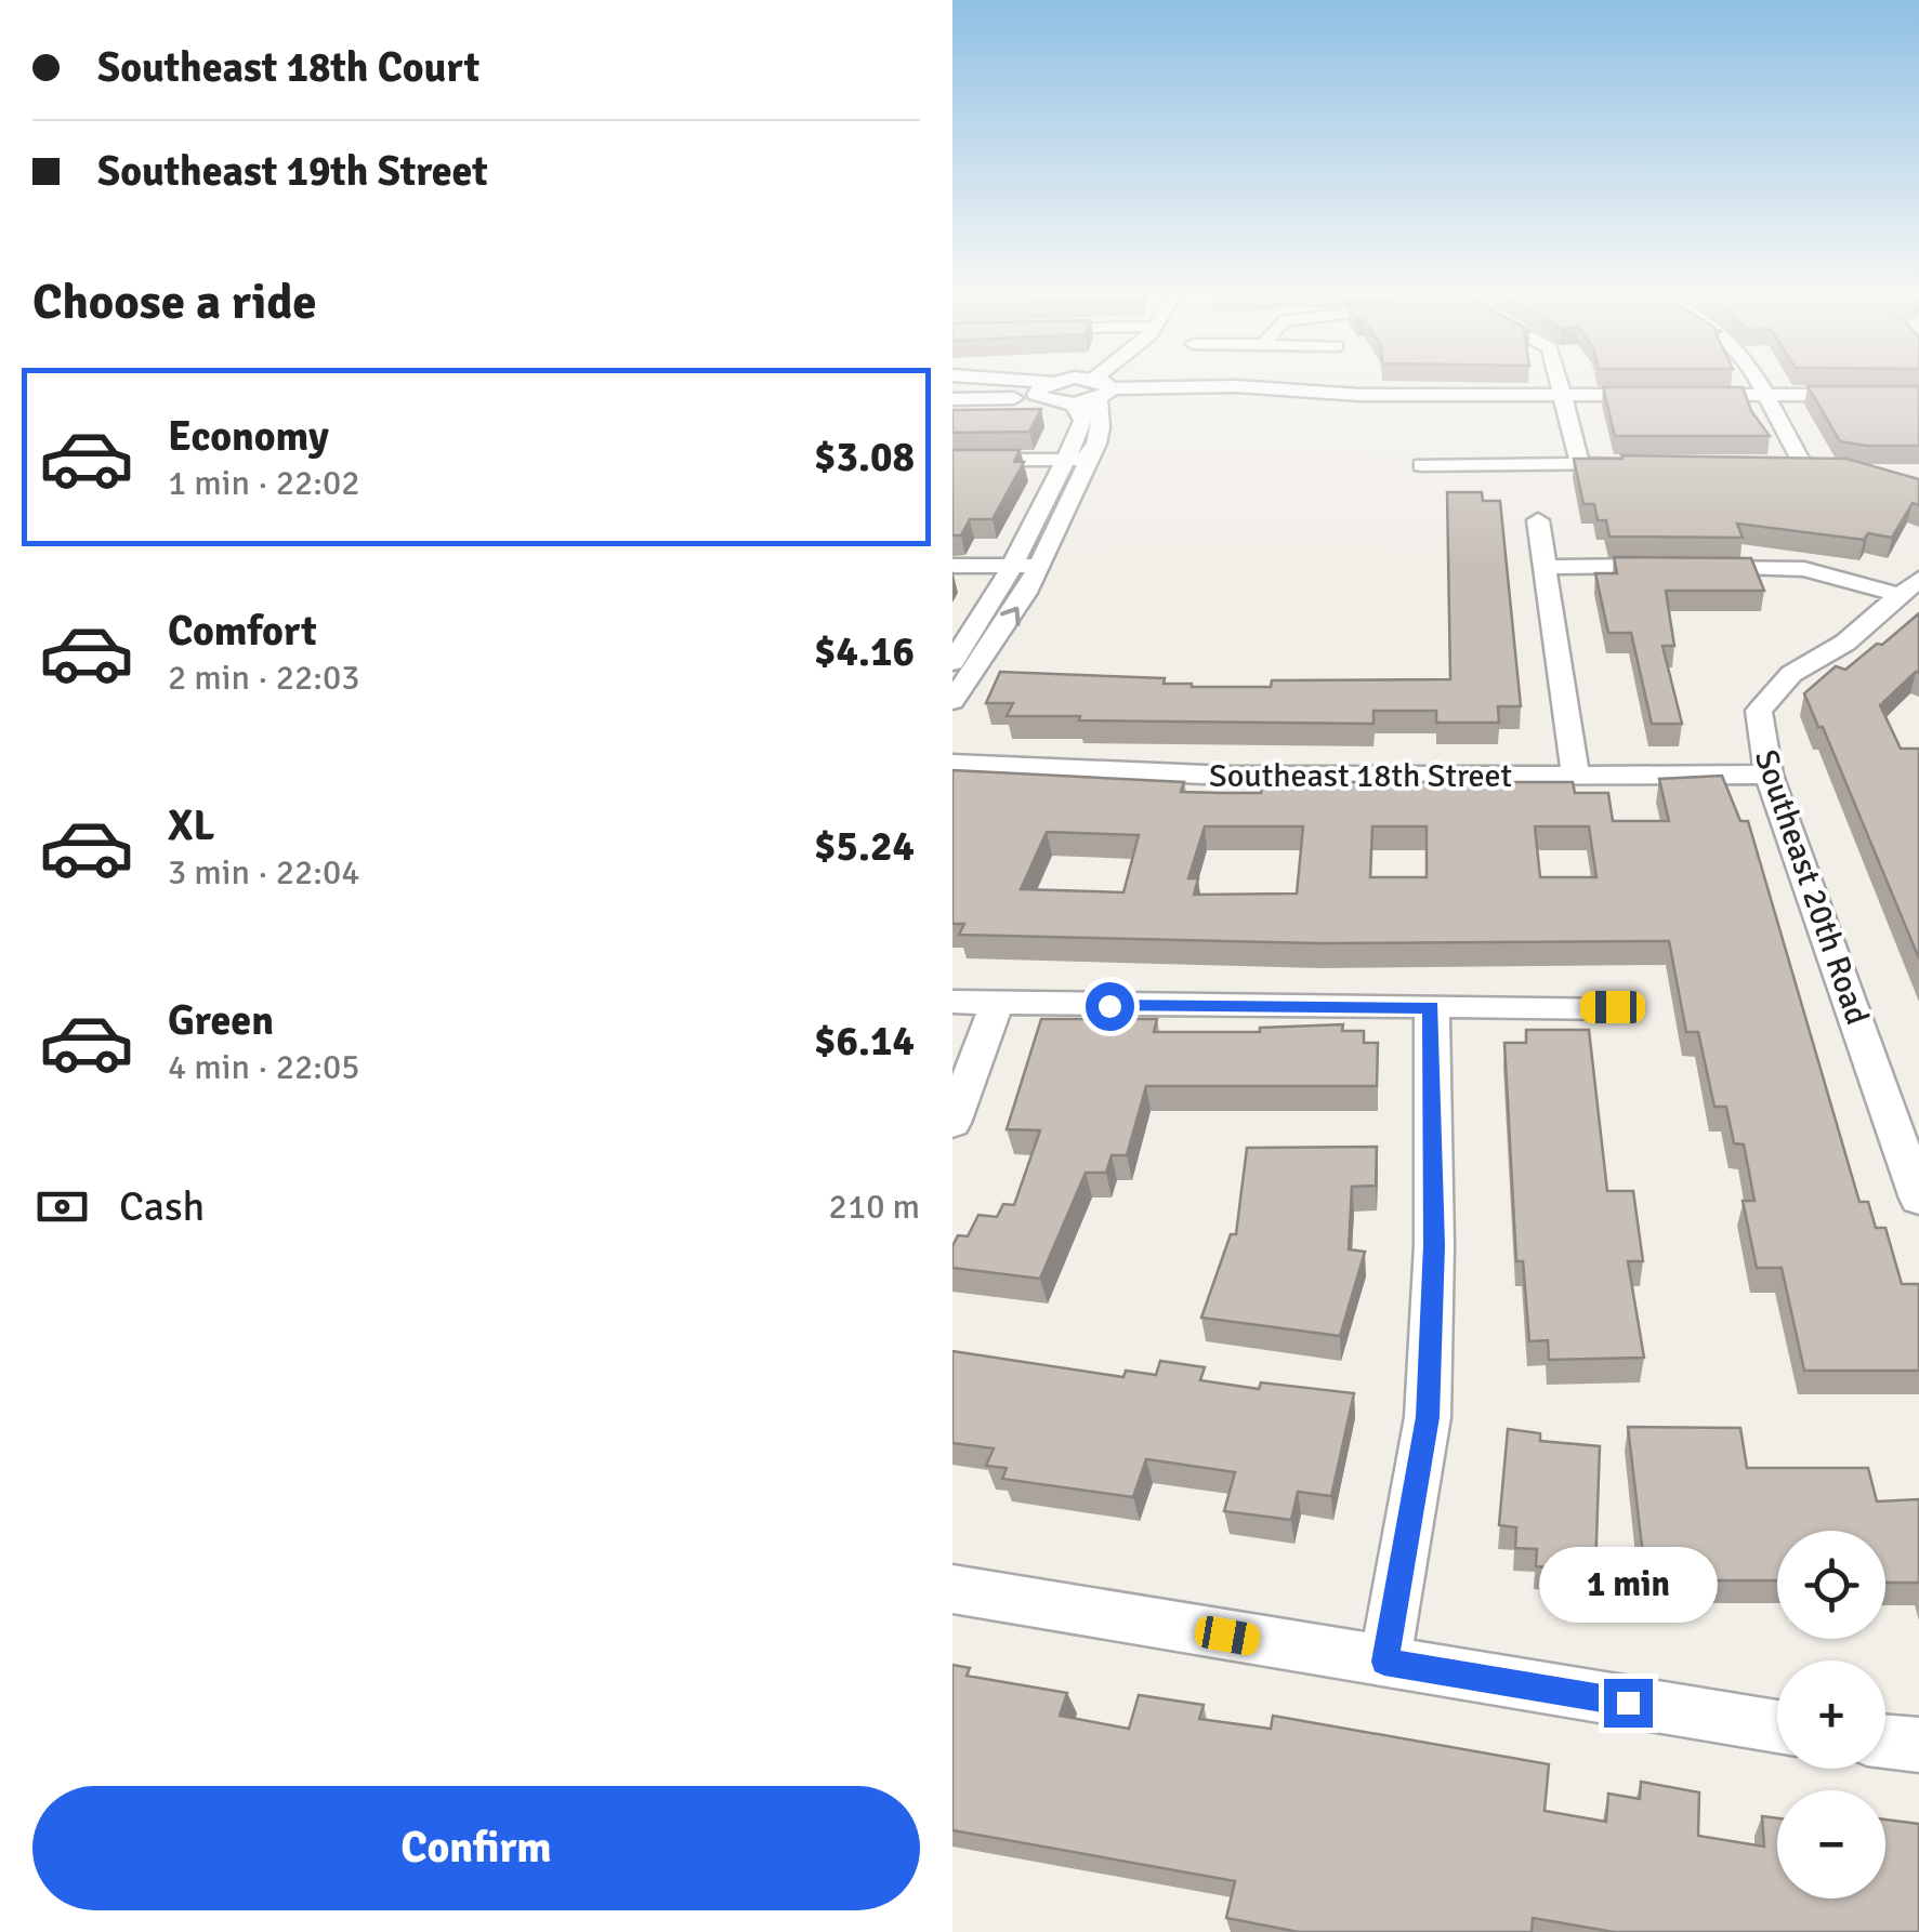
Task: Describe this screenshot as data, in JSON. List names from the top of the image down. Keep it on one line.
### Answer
{"streets":{"street":["Southeast 18th Street","Southeast 20th Road"]},"crossings":[["Southeast 18th Street","Southeast 20th Road"]],"page":{"banner":["Southeast 18th Court","Southeast 19th Street"],"heading":"Choose a ride","list":[{"name":"Economy","note":"1 min · 22:02","value":"$3.08"},{"name":"Comfort","note":"2 min · 22:03","value":"$4.16"},{"name":"XL","note":"3 min · 22:04","value":"$5.24"},{"name":"Green","note":"4 min · 22:05","value":"$6.14"}],"pay":["Cash","210 m"],"map_buttons":["+","−"],"bubble":"1 min","buttons":"Confirm"}}
